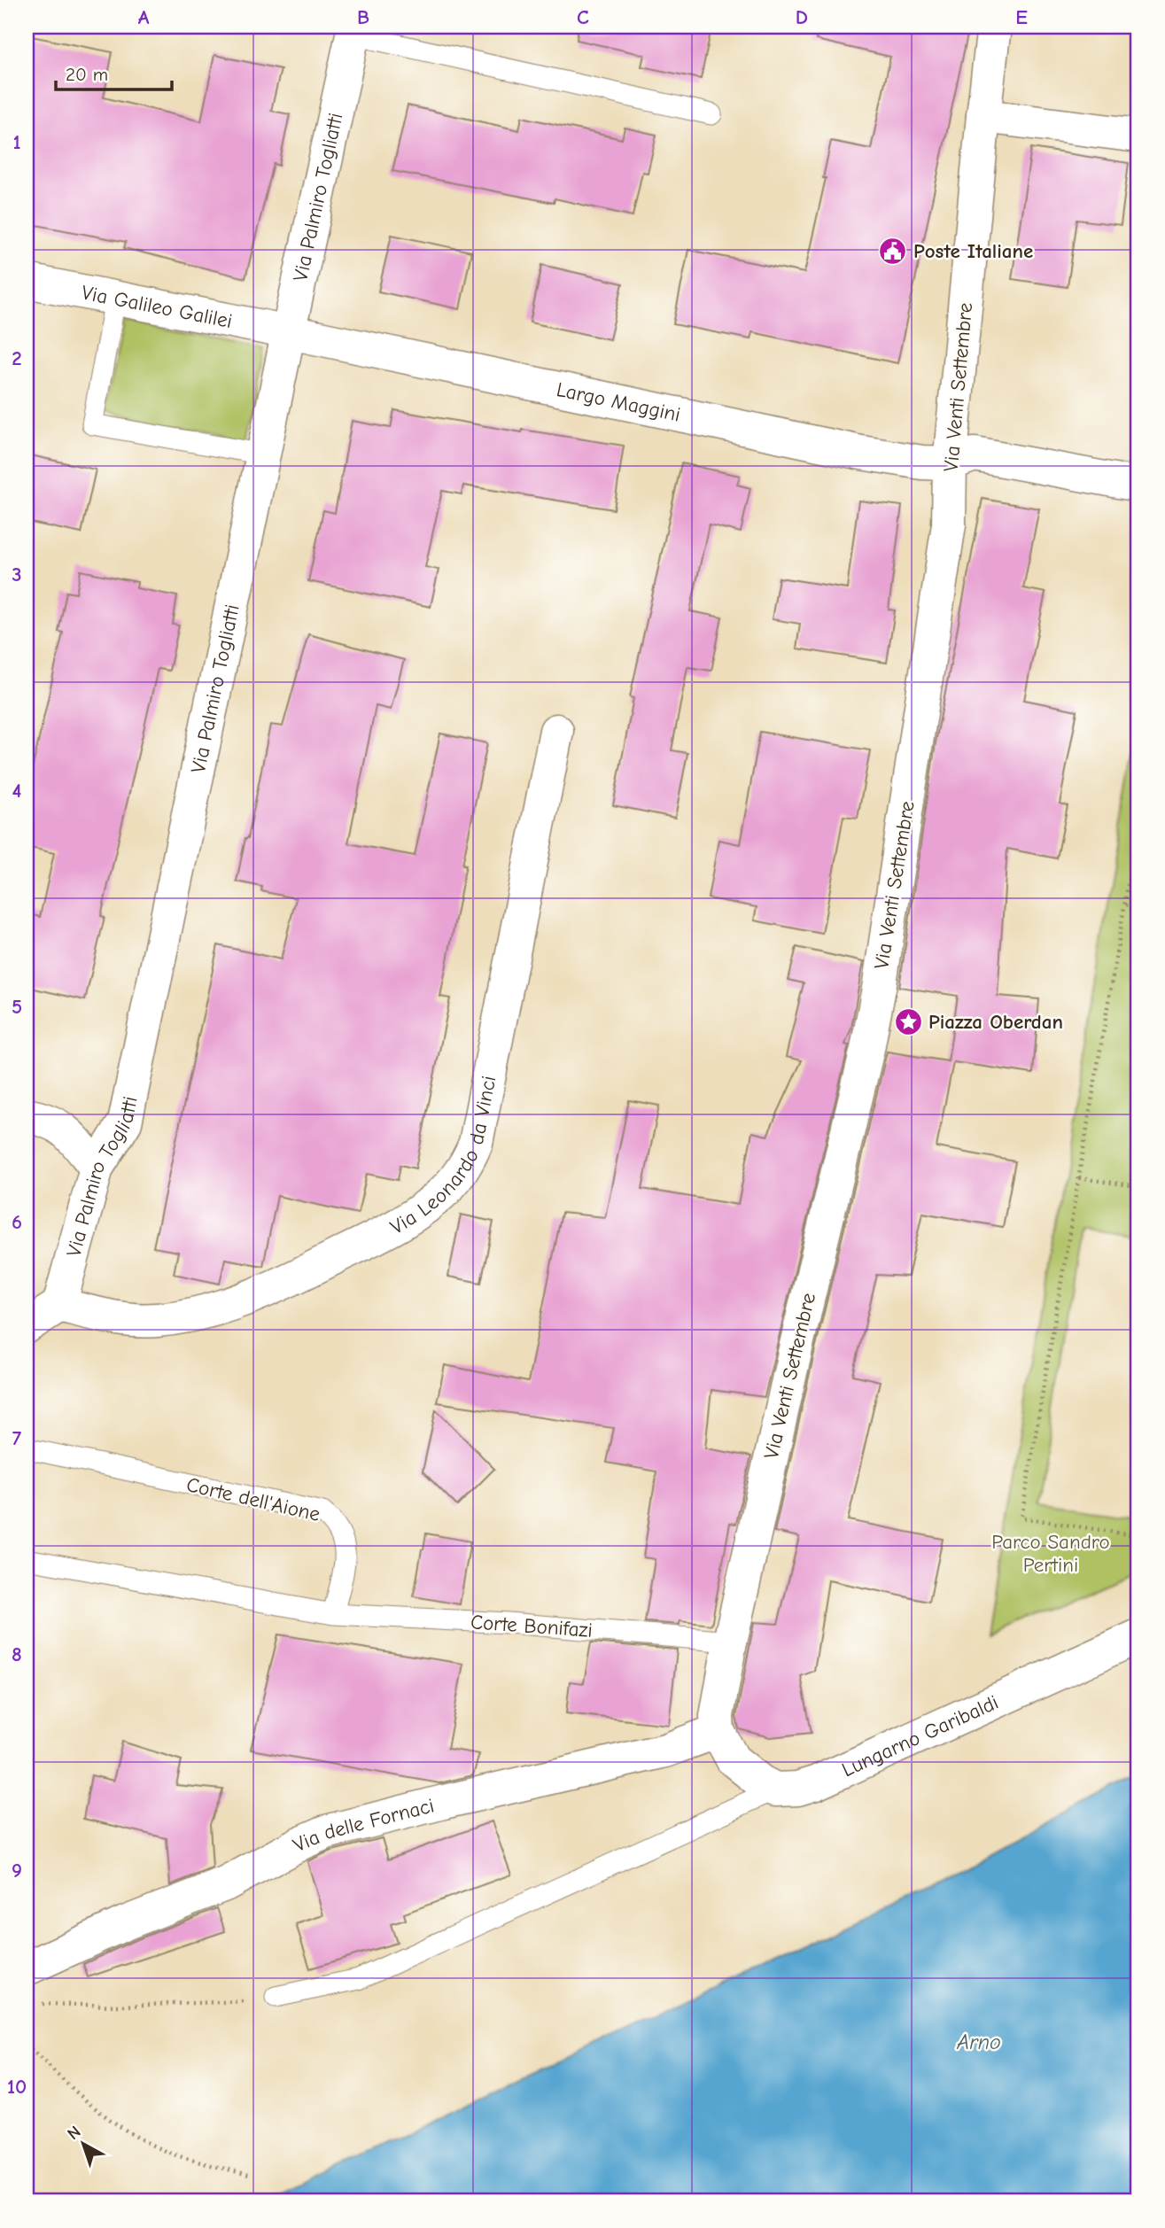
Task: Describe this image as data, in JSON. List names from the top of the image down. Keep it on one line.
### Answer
{"streets":{"street":["Via Palmiro Togliatti","Via Galileo Galilei","Via Venti Settembre","Largo Maggini","Via Leonardo da Vinci","Lungarno Garibaldi","Via delle Fornaci"],"lane":["Corte dell'Aione","Corte Bonifazi"]},"crossings":[["Via Palmiro Togliatti","Via Galileo Galilei"],["Via Palmiro Togliatti","Largo Maggini"],["Via Palmiro Togliatti","Via Leonardo da Vinci"],["Via Galileo Galilei","Largo Maggini"],["Via Venti Settembre","Largo Maggini"],["Via Venti Settembre","Corte Bonifazi"],["Via Venti Settembre","Via delle Fornaci"],["Corte dell'Aione","Corte Bonifazi"]],"water":["Arno"],"parks":["Parco Sandro Pertini"],"places":{"public building":["Poste Italiane"],"place":["Piazza Oberdan"]},"scale_bar":"20 m","north":"top left","grid":{"columns":["A","B","C","D","E"],"rows":["1","2","3","4","5","6","7","8","9","10"]}}
